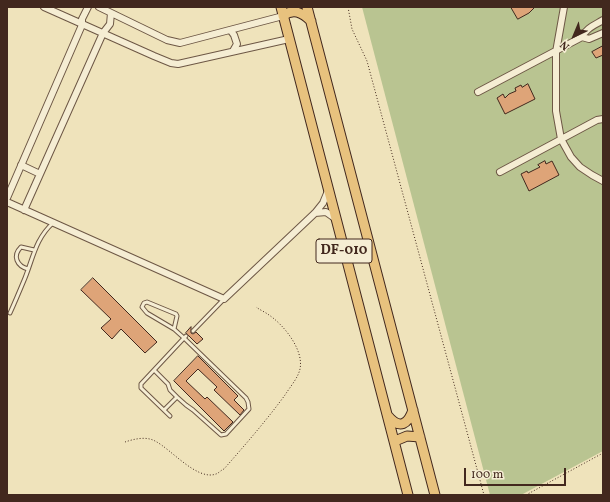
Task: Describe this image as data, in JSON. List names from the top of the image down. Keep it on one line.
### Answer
{"streets":{"main road":["DF-010"]},"scale_bar":"100 m","north":"bottom left"}
